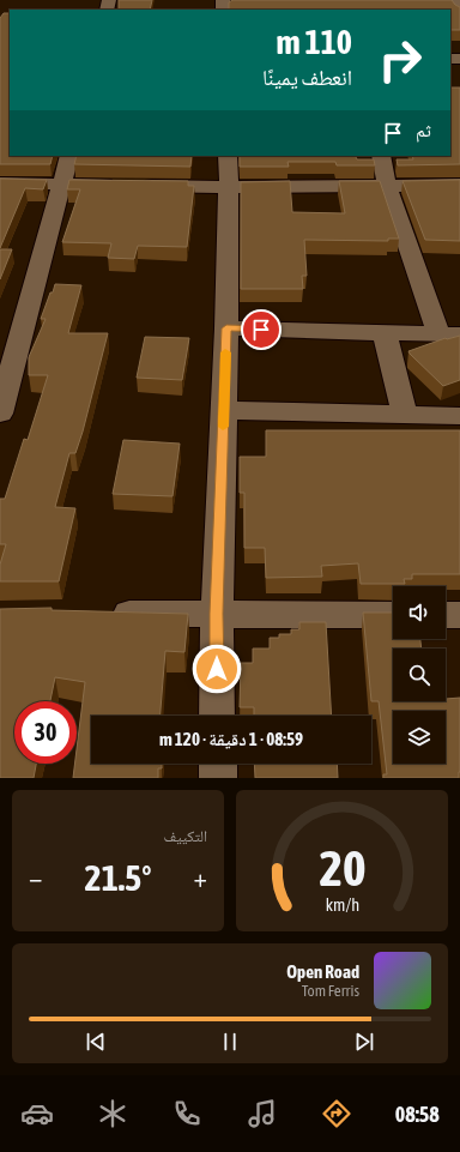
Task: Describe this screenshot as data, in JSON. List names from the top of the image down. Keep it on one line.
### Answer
{"page":{"turn":["110 m","انعطف يمينًا"],"then":"ثم","limit":"30","trip":"08:59 · 1 دقيقة · 120 m","tile":"التكييف","heat":["−","21.5°","+"],"song":["Open Road","Tom Ferris"],"tabs":"08:58","gauge":["20","km/h"]}}
